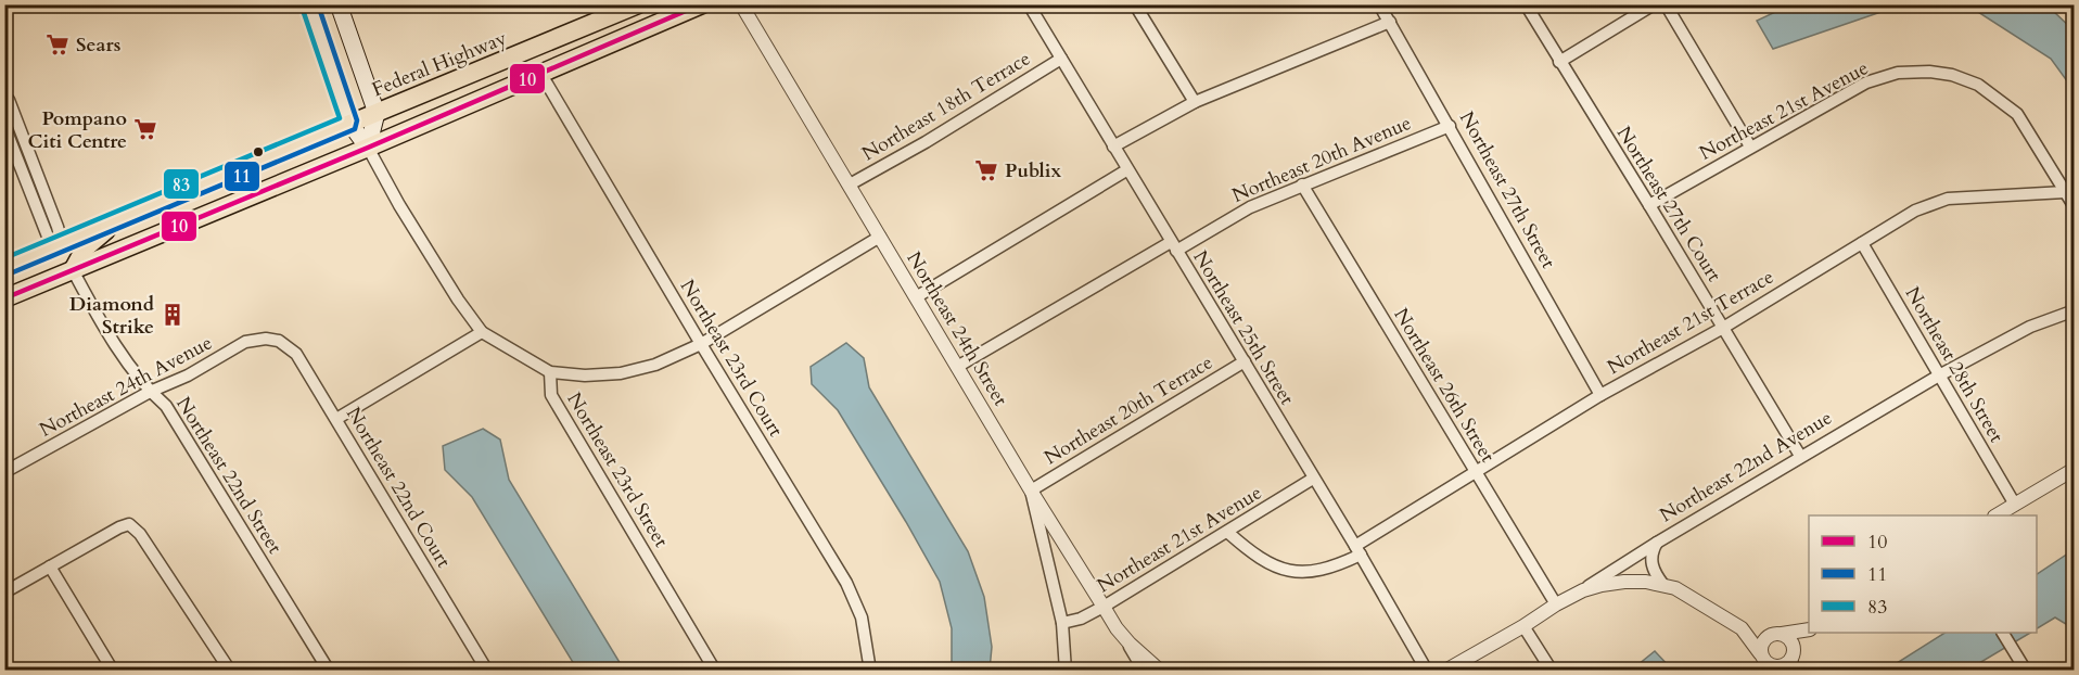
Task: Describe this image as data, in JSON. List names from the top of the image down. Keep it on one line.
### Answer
{"streets":{"main road":["Federal Highway"],"street":["Northeast 18th Terrace","Northeast 21st Avenue","Northeast 20th Avenue","Northeast 27th Street","Northeast 27th Court","Northeast 21st Terrace","Northeast 25th Street","Northeast 24th Street","Northeast 23rd Court","Northeast 28th Street","Northeast 26th Street","Northeast 24th Avenue","Northeast 20th Terrace","Northeast 22nd Avenue","Northeast 23rd Street","Northeast 22nd Street","Northeast 22nd Court"]},"crossings":[["Northeast 18th Terrace","Northeast 25th Street"],["Northeast 18th Terrace","Northeast 24th Street"],["Northeast 21st Avenue","Northeast 27th Court"],["Northeast 21st Avenue","Northeast 21st Terrace"],["Northeast 21st Avenue","Northeast 25th Street"],["Northeast 21st Avenue","Northeast 24th Street"],["Northeast 20th Avenue","Northeast 27th Street"],["Northeast 20th Avenue","Northeast 25th Street"],["Northeast 20th Avenue","Northeast 24th Street"],["Northeast 20th Avenue","Northeast 26th Street"],["Northeast 27th Street","Northeast 21st Terrace"],["Northeast 27th Court","Northeast 21st Terrace"],["Northeast 27th Court","Northeast 22nd Avenue"],["Northeast 21st Terrace","Northeast 25th Street"],["Northeast 21st Terrace","Northeast 28th Street"],["Northeast 21st Terrace","Northeast 26th Street"],["Northeast 25th Street","Northeast 20th Terrace"],["Northeast 24th Street","Northeast 20th Terrace"],["Northeast 28th Street","Northeast 22nd Avenue"],["Northeast 26th Street","Northeast 22nd Avenue"],["Northeast 24th Avenue","Northeast 22nd Street"],["Northeast 24th Avenue","Northeast 22nd Court"]],"places":{"supermarket":["Sears","Pompano Citi Centre","Publix"],"building":["Diamond Strike"]},"lines":["transit line 10","transit line 11","transit line 83"],"legend":["10","11","83"]}
